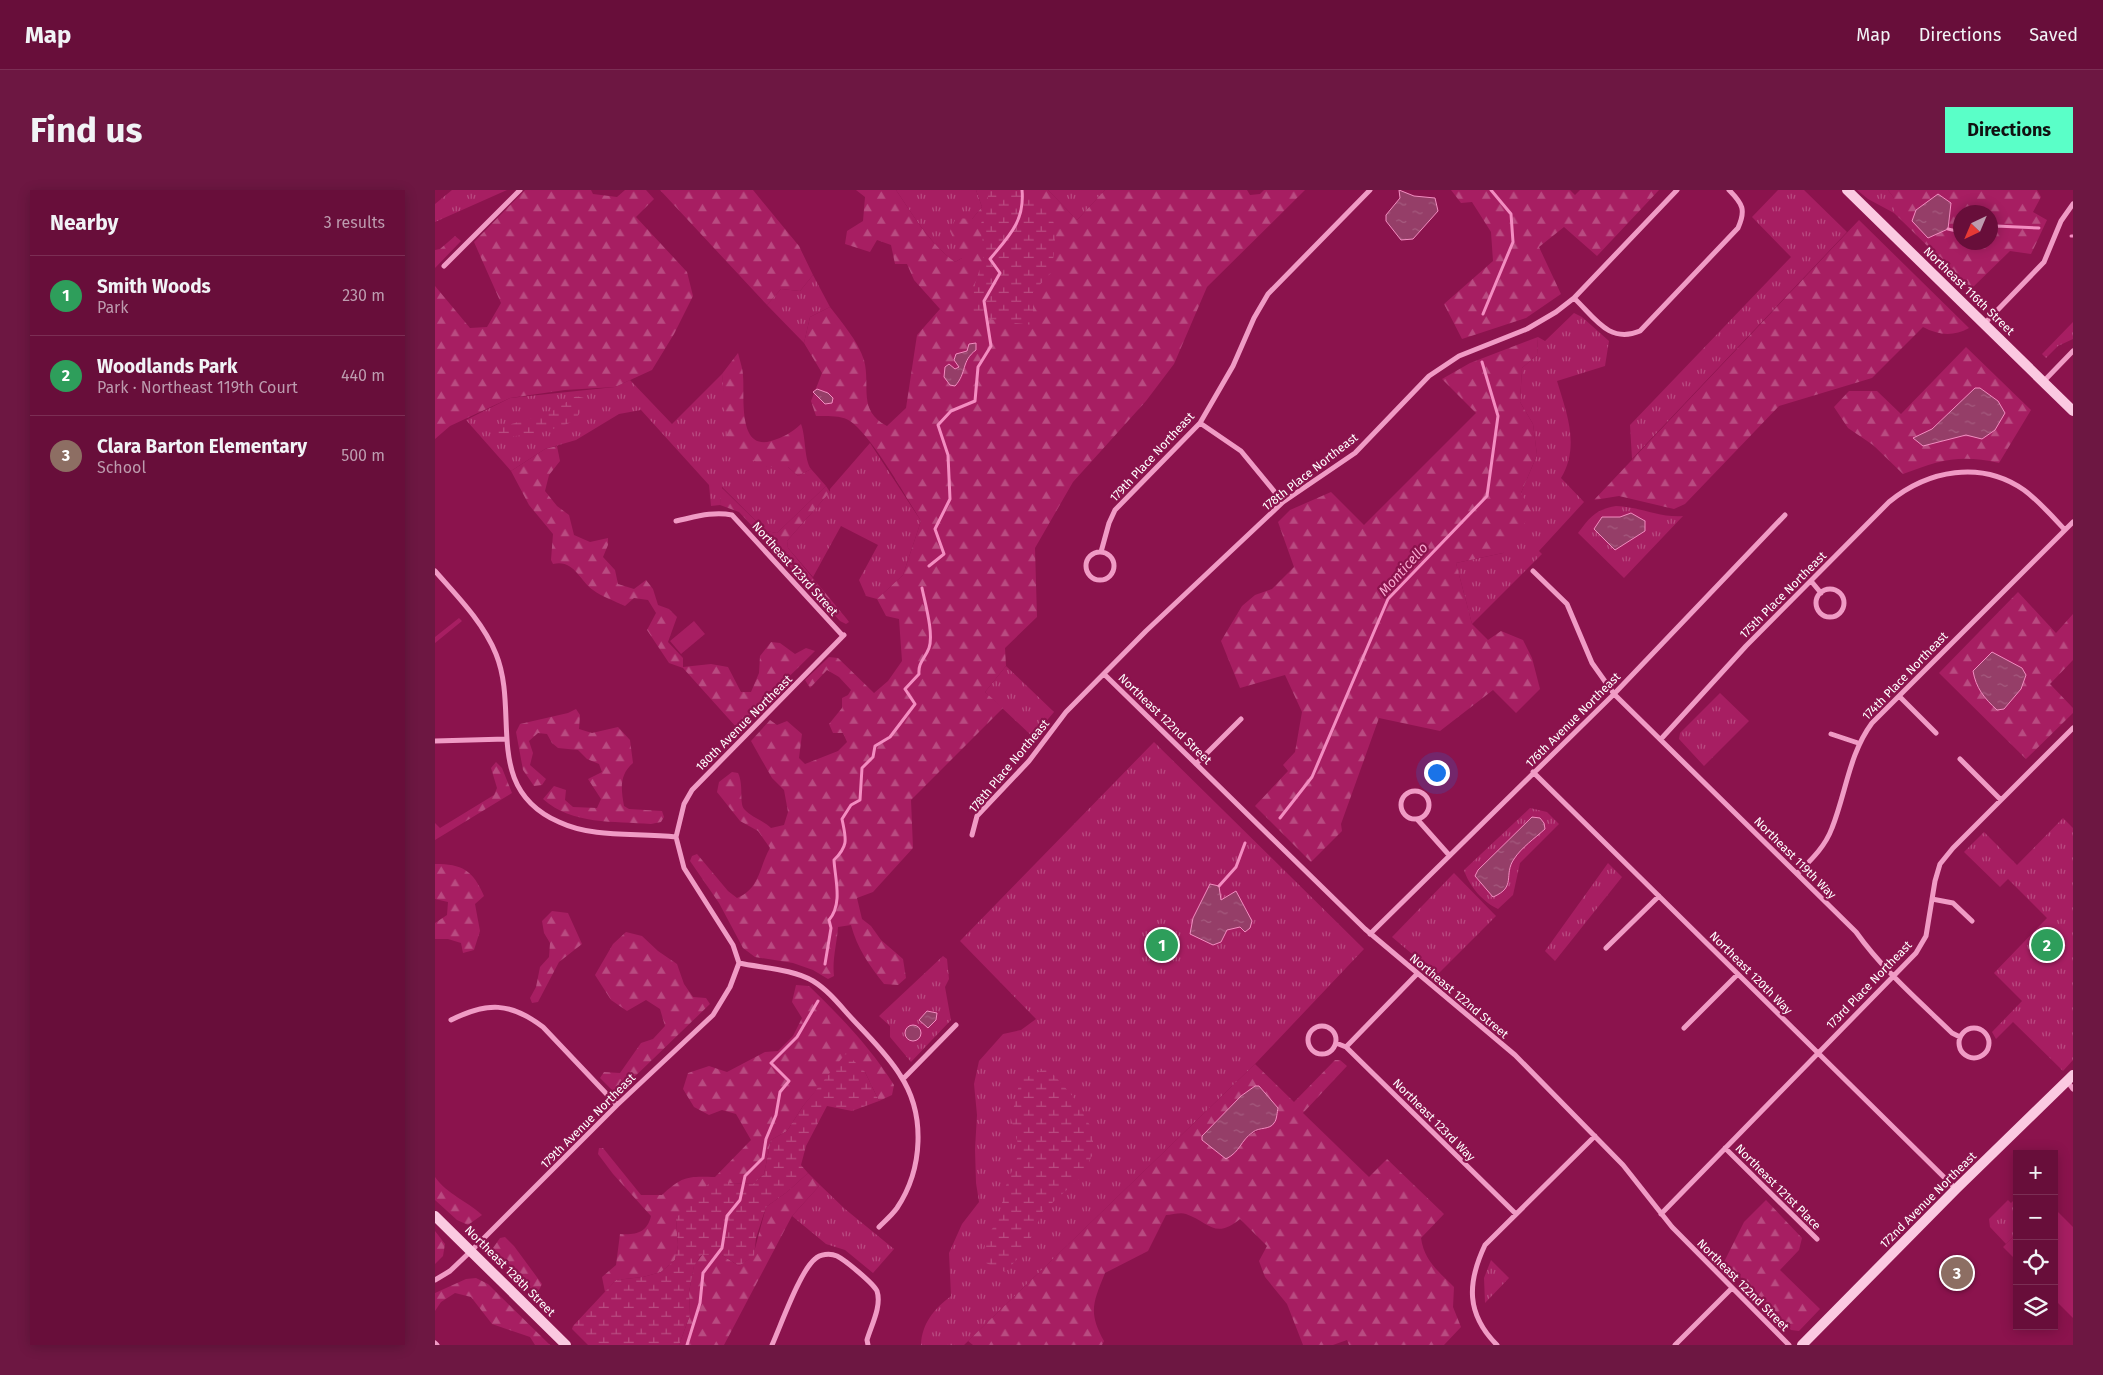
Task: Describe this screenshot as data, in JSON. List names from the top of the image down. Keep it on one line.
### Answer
{"streets":{"street":["Northeast 116th Street","179th Place Northeast","178th Place Northeast","Northeast 123rd Street","175th Place Northeast","174th Place Northeast","Northeast 122nd Street","176th Avenue Northeast","180th Avenue Northeast","Northeast 119th Way","Northeast 120th Way","173rd Place Northeast","Northeast 123rd Way","179th Avenue Northeast","Northeast 121st Place","172nd Avenue Northeast","Northeast 128th Street"]},"crossings":[["178th Place Northeast","Northeast 122nd Street"],["Northeast 123rd Street","180th Avenue Northeast"],["175th Place Northeast","174th Place Northeast"],["175th Place Northeast","Northeast 119th Way"],["174th Place Northeast","Northeast 119th Way"],["Northeast 122nd Street","176th Avenue Northeast"],["Northeast 122nd Street","173rd Place Northeast"],["176th Avenue Northeast","Northeast 119th Way"],["176th Avenue Northeast","Northeast 120th Way"],["Northeast 119th Way","173rd Place Northeast"],["Northeast 120th Way","173rd Place Northeast"],["Northeast 120th Way","172nd Avenue Northeast"],["173rd Place Northeast","Northeast 121st Place"],["179th Avenue Northeast","Northeast 128th Street"]],"water":["Monticello"],"north":"bottom left","page":{"header":"Map","nav":["Map","Directions","Saved"],"buttons":"Directions","title":"Find us","heading":["Nearby","3 results"],"list":[{"mark":"1","name":"Smith Woods","note":"Park","value":"230 m"},{"mark":"2","name":"Woodlands Park","note":"Park · Northeast 119th Court","value":"440 m"},{"mark":"3","name":"Clara Barton Elementary","note":"School","value":"500 m"}],"pins":["1","2","3"],"map_buttons":["+","−"]}}
